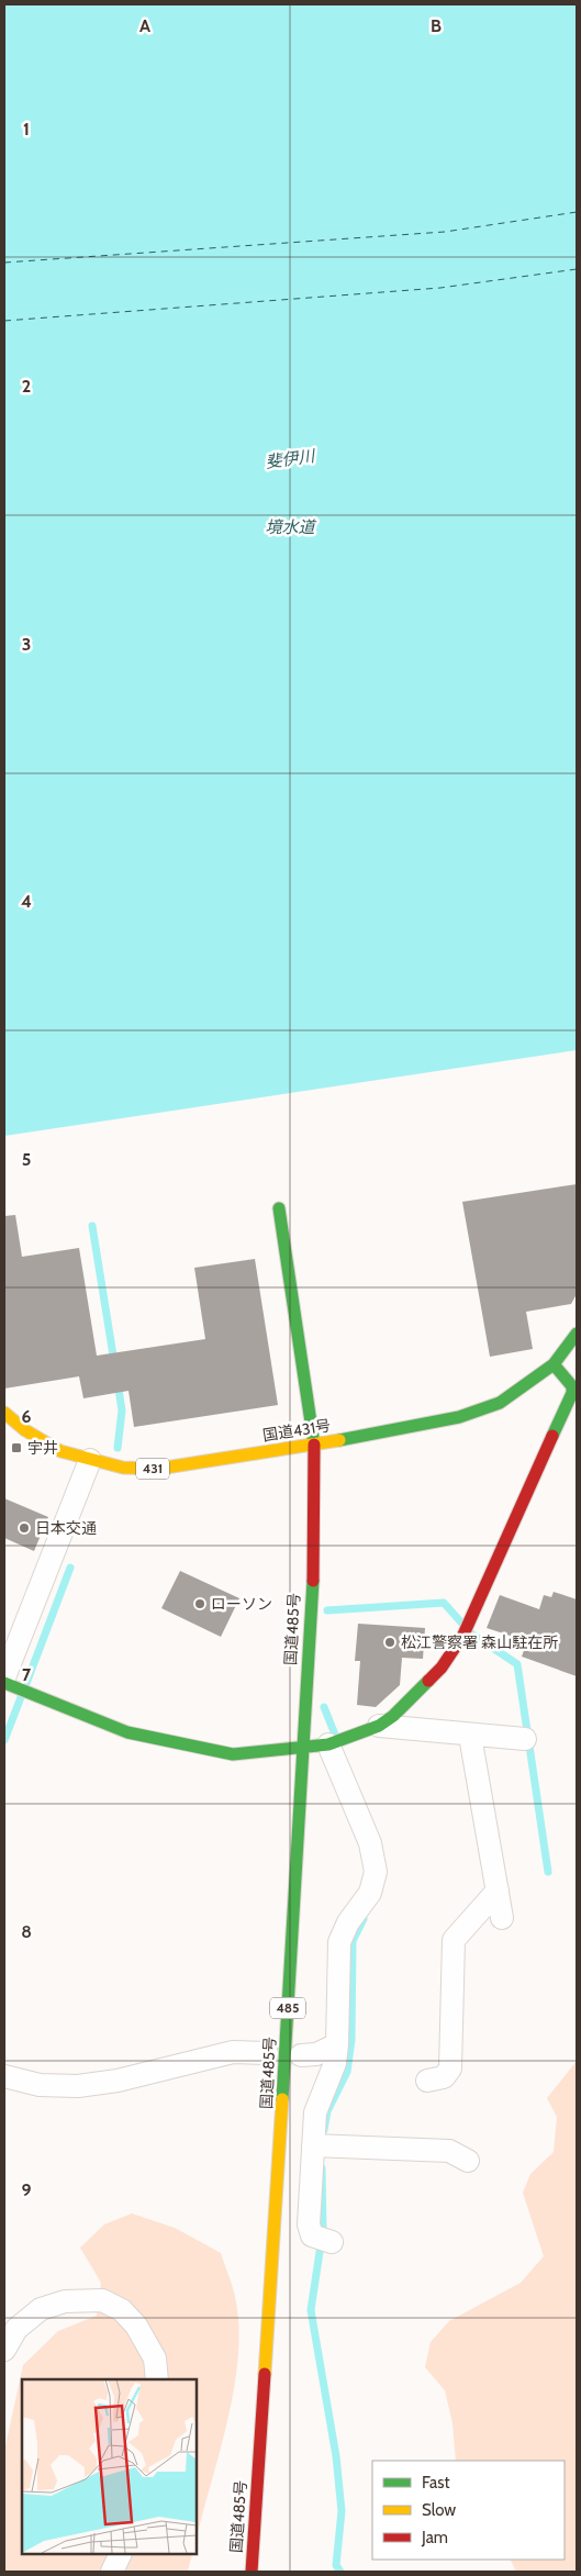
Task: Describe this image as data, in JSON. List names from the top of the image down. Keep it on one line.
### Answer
{"streets":{"main road":["国道431号","431","国道485号","485"]},"crossings":[["国道431号","国道485号"]],"water":["斐伊川","境水道"],"places":{"transit":["宇井"],"other":["日本交通","ローソン","松江警察署 森山駐在所"]},"legend":["Fast","Slow","Jam"],"grid":{"columns":["A","B"],"rows":["1","2","3","4","5","6","7","8","9"]}}
